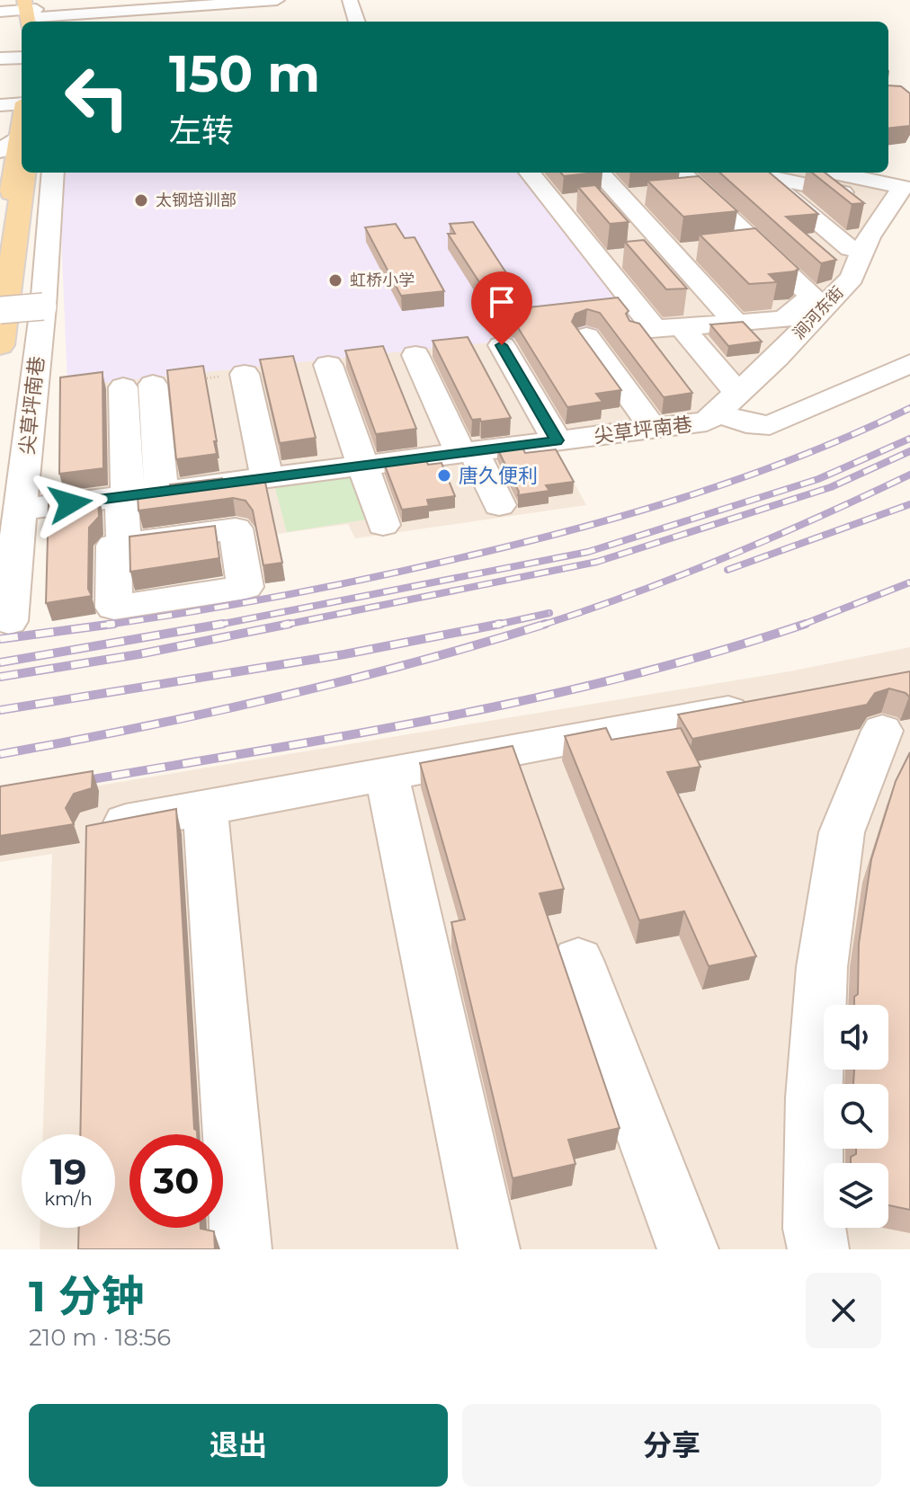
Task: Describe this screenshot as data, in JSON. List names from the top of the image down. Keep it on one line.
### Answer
{"streets":{"street":["涧河东街","尖草坪南巷"]},"crossings":[["涧河东街","尖草坪南巷"]],"places":["太钢培训部","虹桥小学","唐久便利"],"page":{"turn":["150 m","左转"],"speed":"19 km/h","limit":"30","heading":["1 分钟","210 m · 18:56"],"buttons":["退出","分享"]}}
